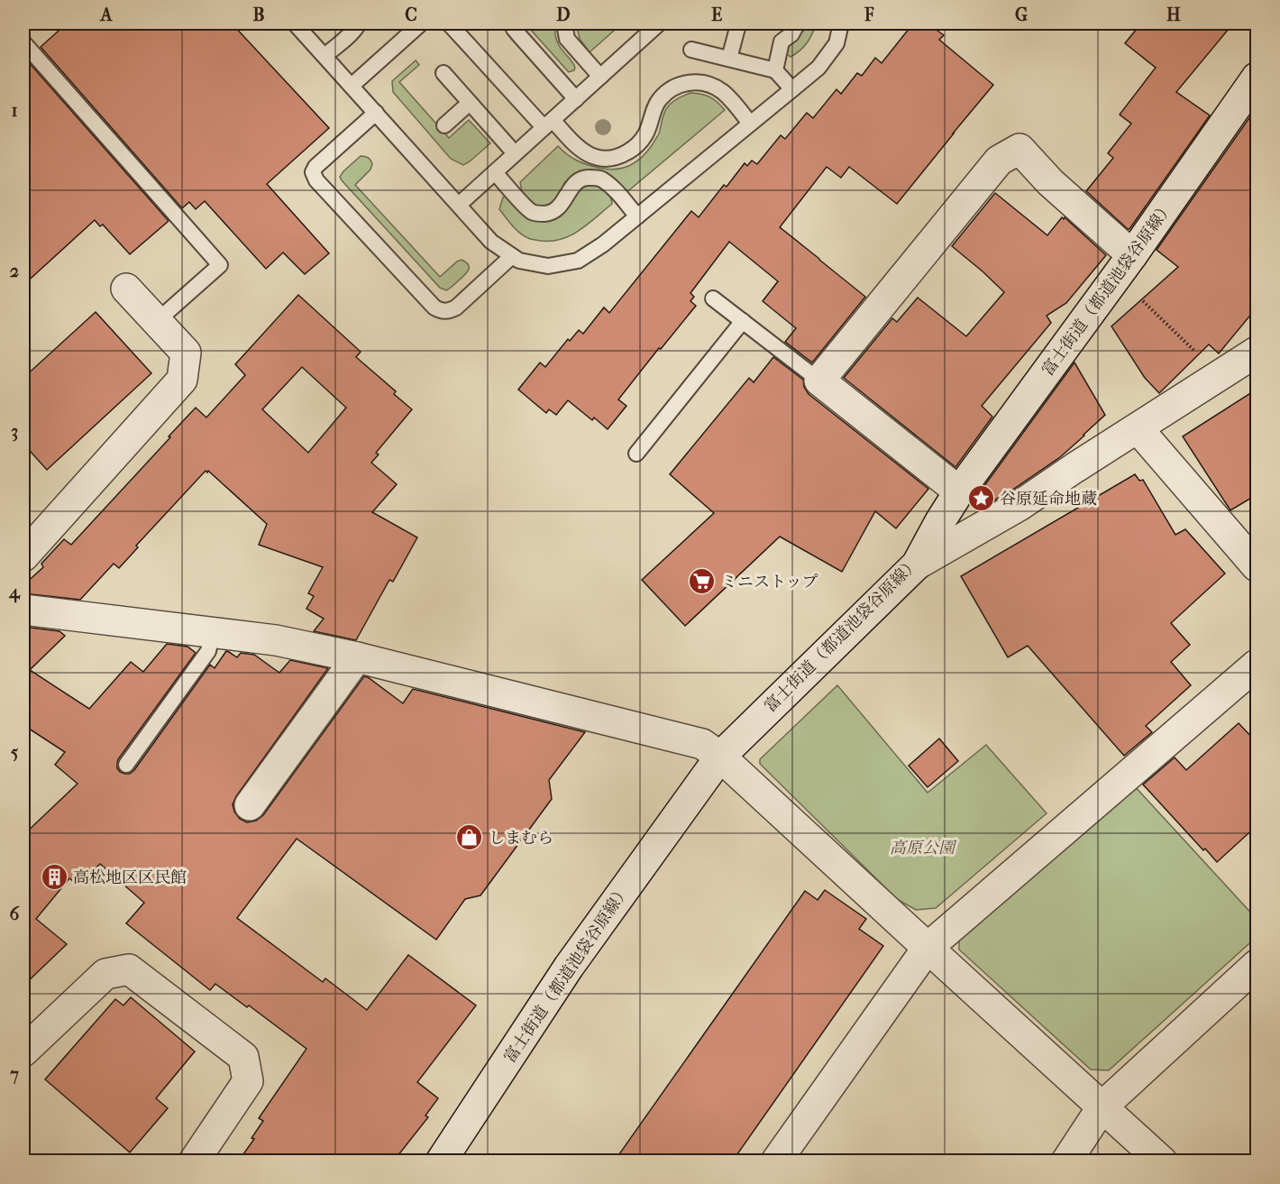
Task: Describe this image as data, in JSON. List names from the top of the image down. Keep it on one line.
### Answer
{"streets":{"street":["富士街道（都道池袋谷原線）"]},"parks":["高原公園"],"places":{"place":["谷原延命地蔵"],"supermarket":["ミニストップ"],"shop":["しまむら"],"building":["高松地区区民館"]},"grid":{"columns":["A","B","C","D","E","F","G","H"],"rows":["1","2","3","4","5","6","7"]}}
